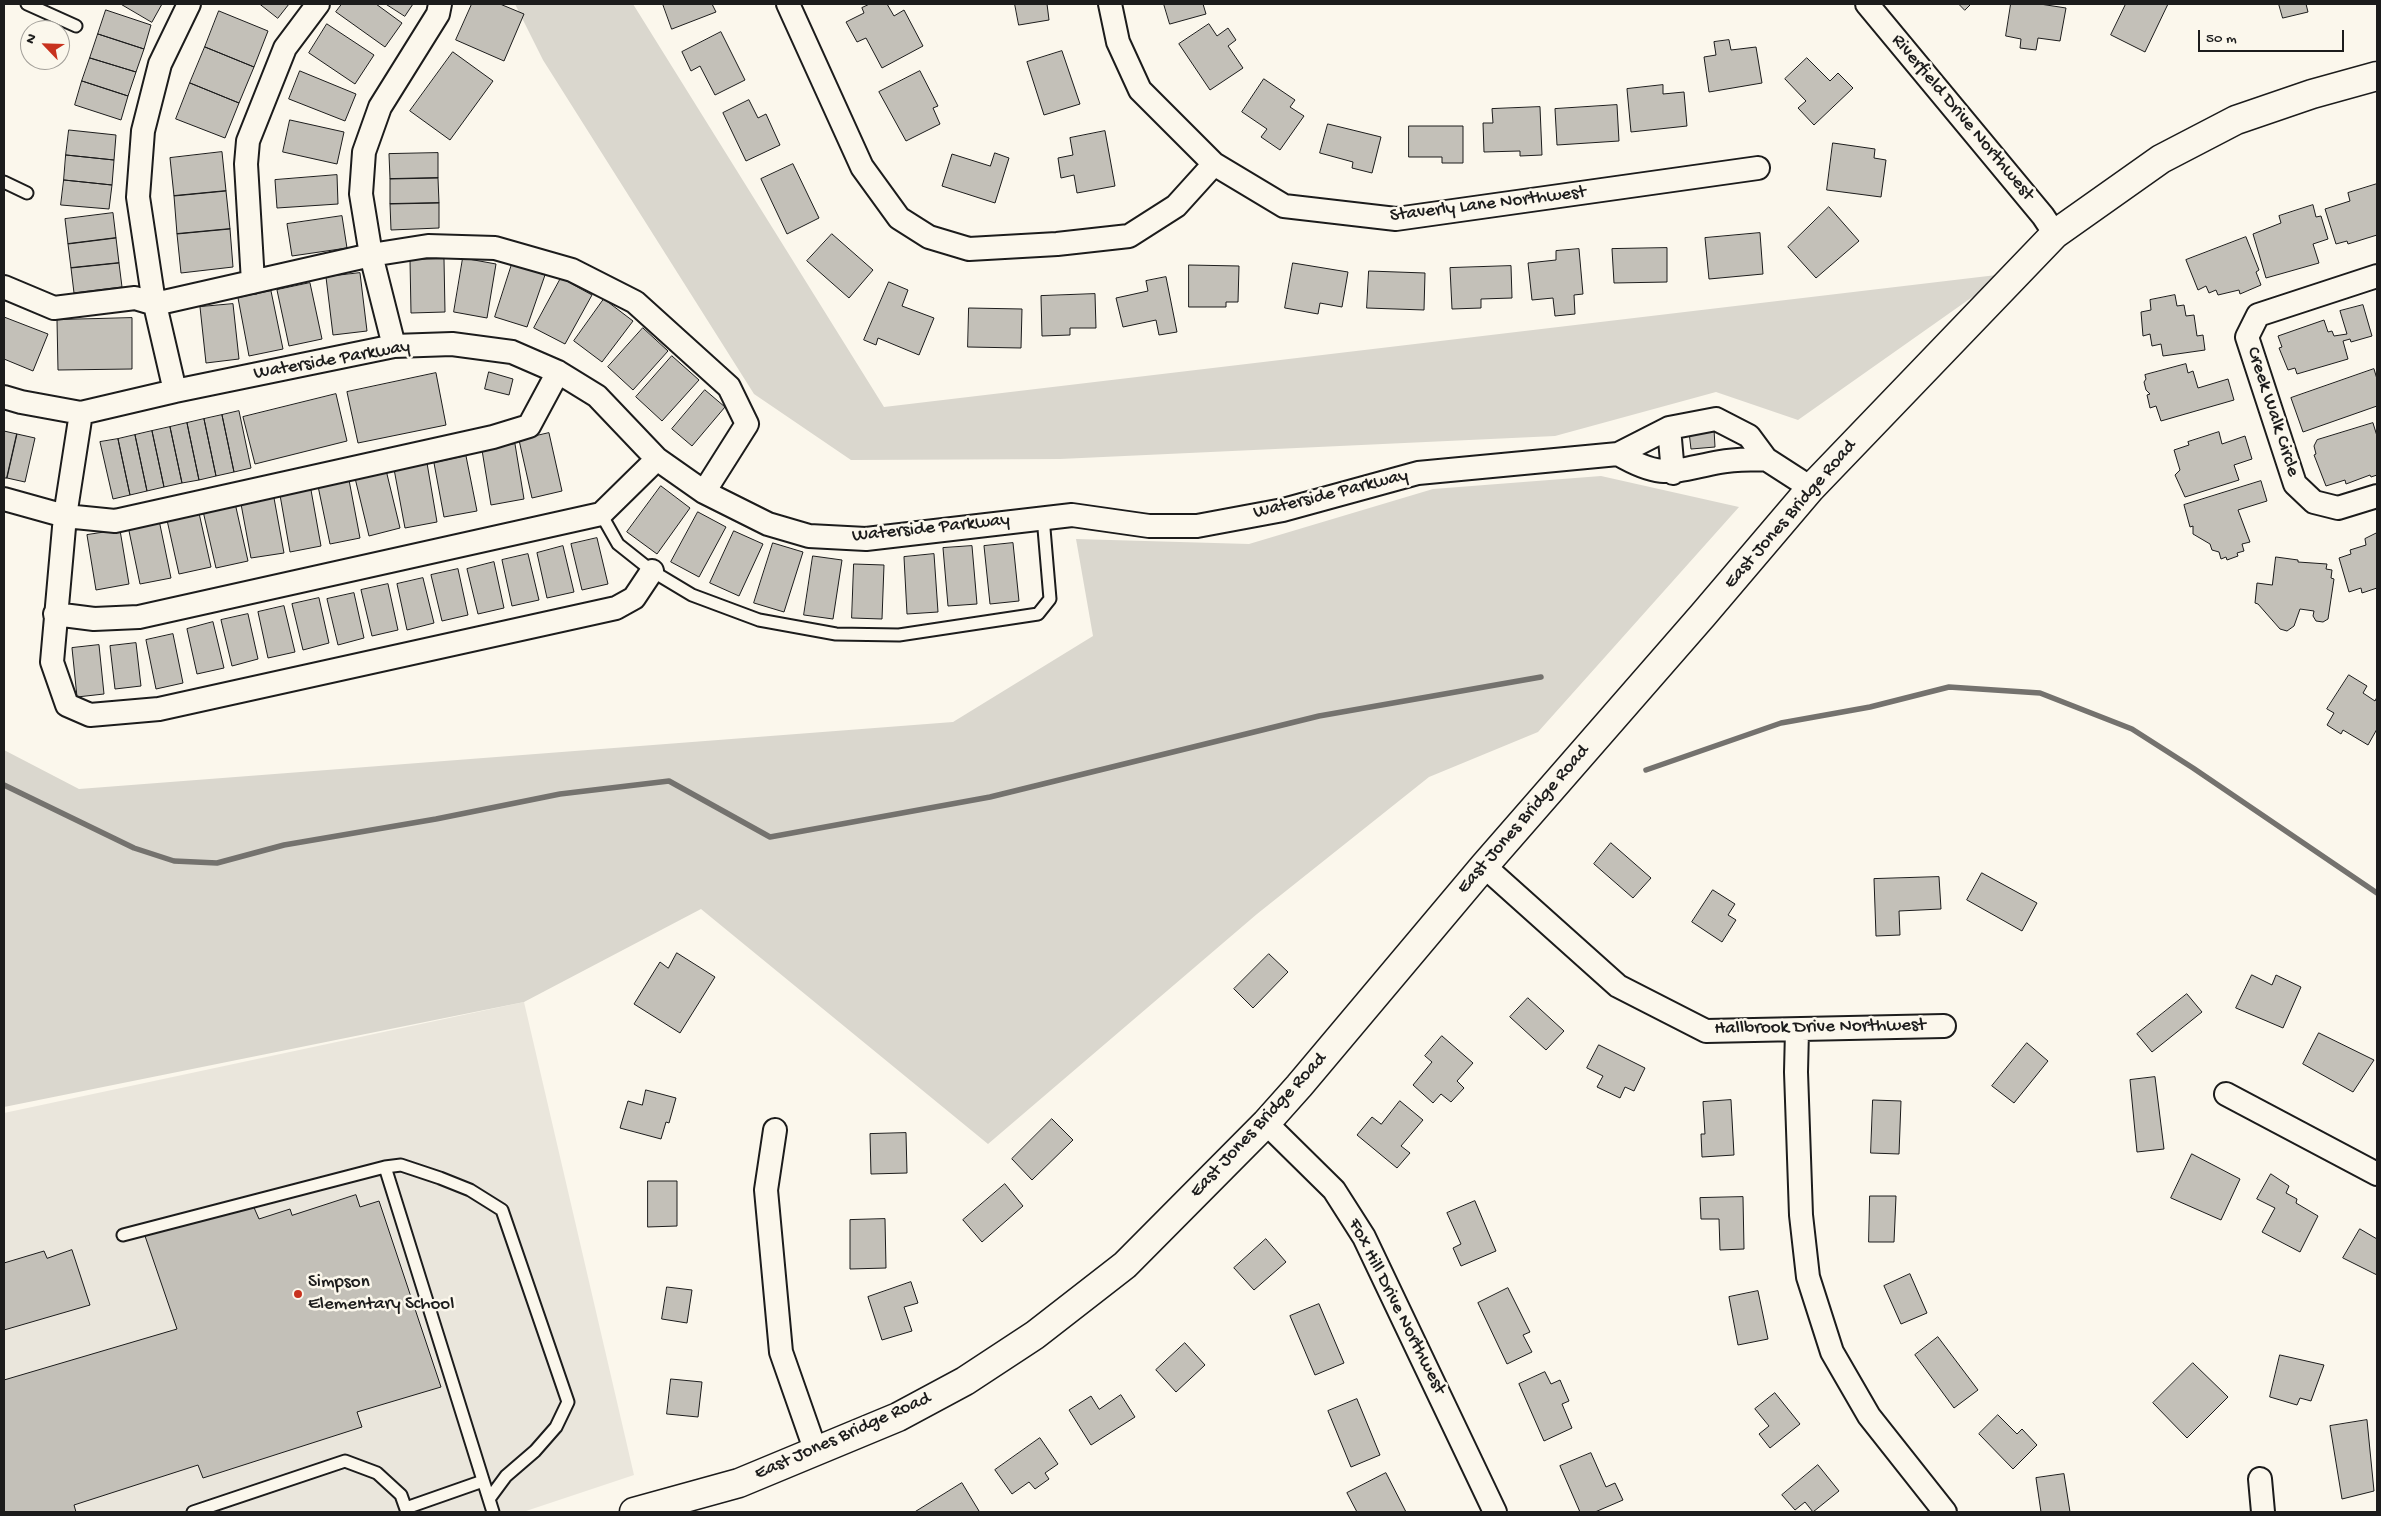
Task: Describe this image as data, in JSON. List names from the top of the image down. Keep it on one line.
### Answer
{"streets":{"street":["Riverfield Drive Northwest","Staverly Lane Northwest","Waterside Parkway","Creek Walk Circle","East Jones Bridge Road","Hallbrook Drive Northwest","Fox Hill Drive Northwest"]},"crossings":[["Riverfield Drive Northwest","East Jones Bridge Road"],["Waterside Parkway","East Jones Bridge Road"],["East Jones Bridge Road","Hallbrook Drive Northwest"],["East Jones Bridge Road","Fox Hill Drive Northwest"]],"places":["Simpson Elementary School"],"scale_bar":"50 m","north":"top left"}
